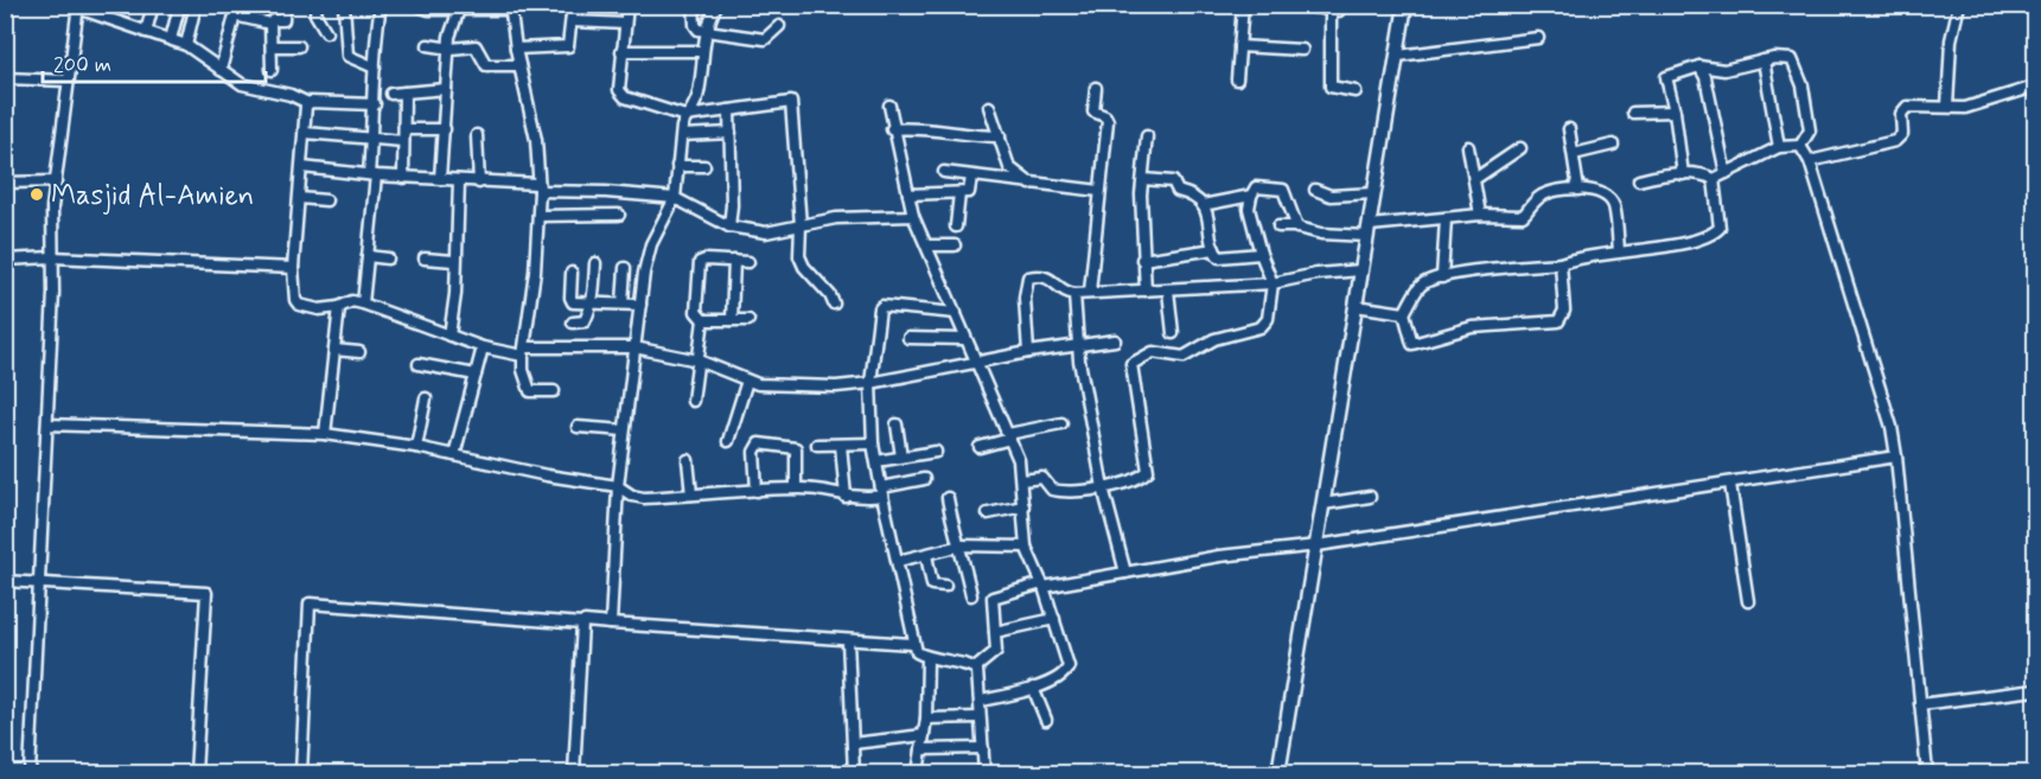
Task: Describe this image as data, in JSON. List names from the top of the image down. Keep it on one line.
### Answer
{"places":["Masjid Al-Amien"],"scale_bar":"200 m"}
